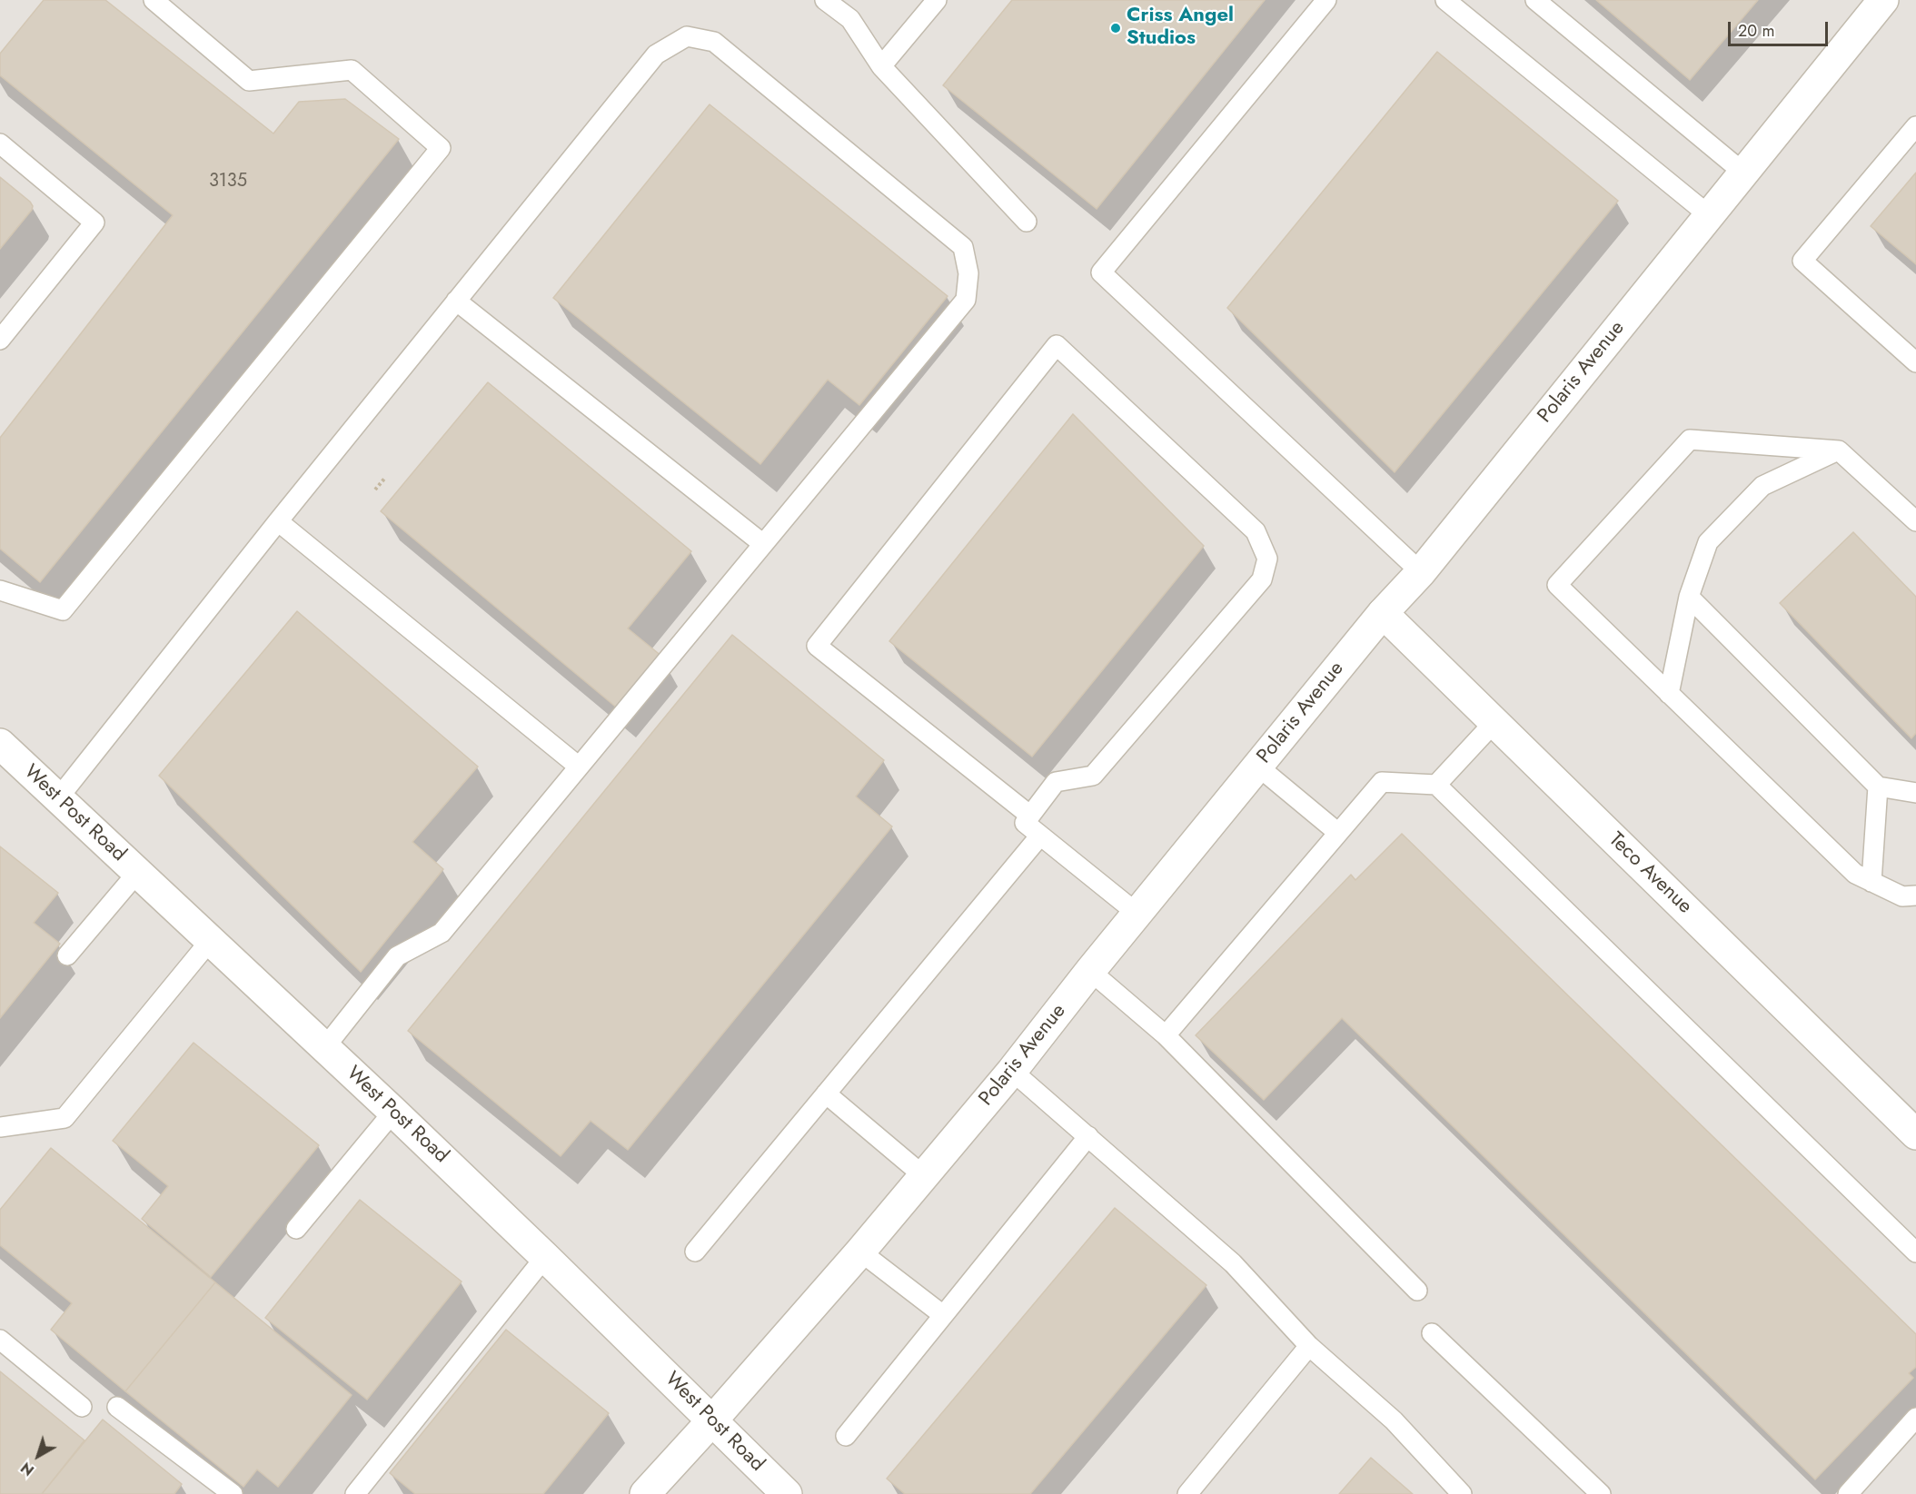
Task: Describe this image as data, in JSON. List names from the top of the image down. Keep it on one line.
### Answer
{"streets":{"street":["Polaris Avenue","West Post Road","Teco Avenue"]},"crossings":[["Polaris Avenue","West Post Road"],["Polaris Avenue","Teco Avenue"]],"places":["Criss Angel Studios"],"house_numbers":["3135"],"scale_bar":"20 m","north":"bottom left"}
